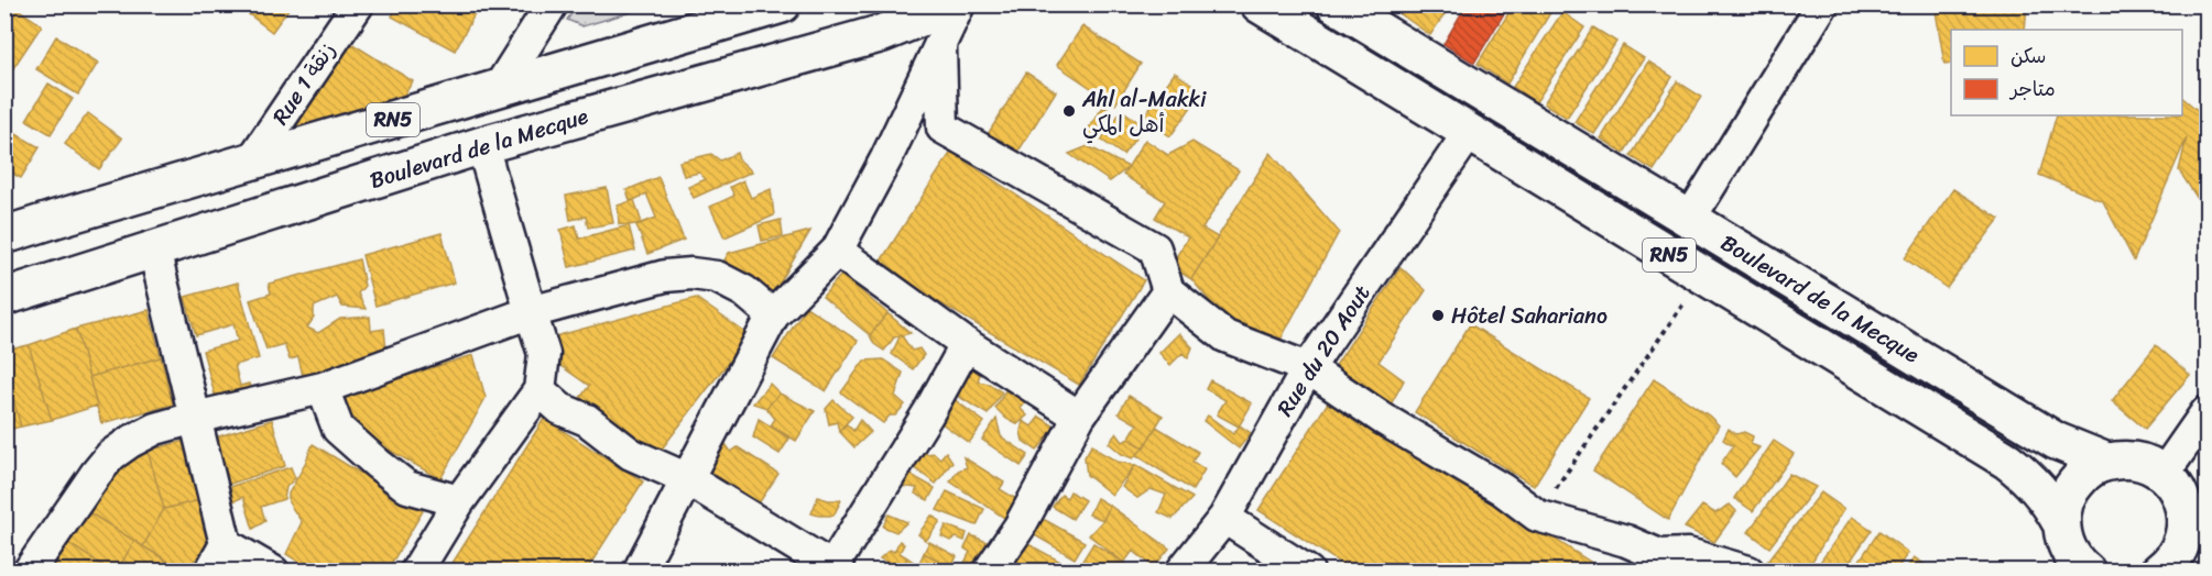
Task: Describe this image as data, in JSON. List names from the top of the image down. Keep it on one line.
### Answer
{"streets":{"main road":["RN5","Boulevard de la Mecque"],"street":["Rue 1 زنقة","Rue du 20 Aout"]},"crossings":[["Rue 1 زنقة","RN5"],["RN5","Boulevard de la Mecque"],["RN5","Rue du 20 Aout"]],"places":["Ahl al-Makki أهل المكي","Hôtel Sahariano"],"legend":["سكن","متاجر"]}
